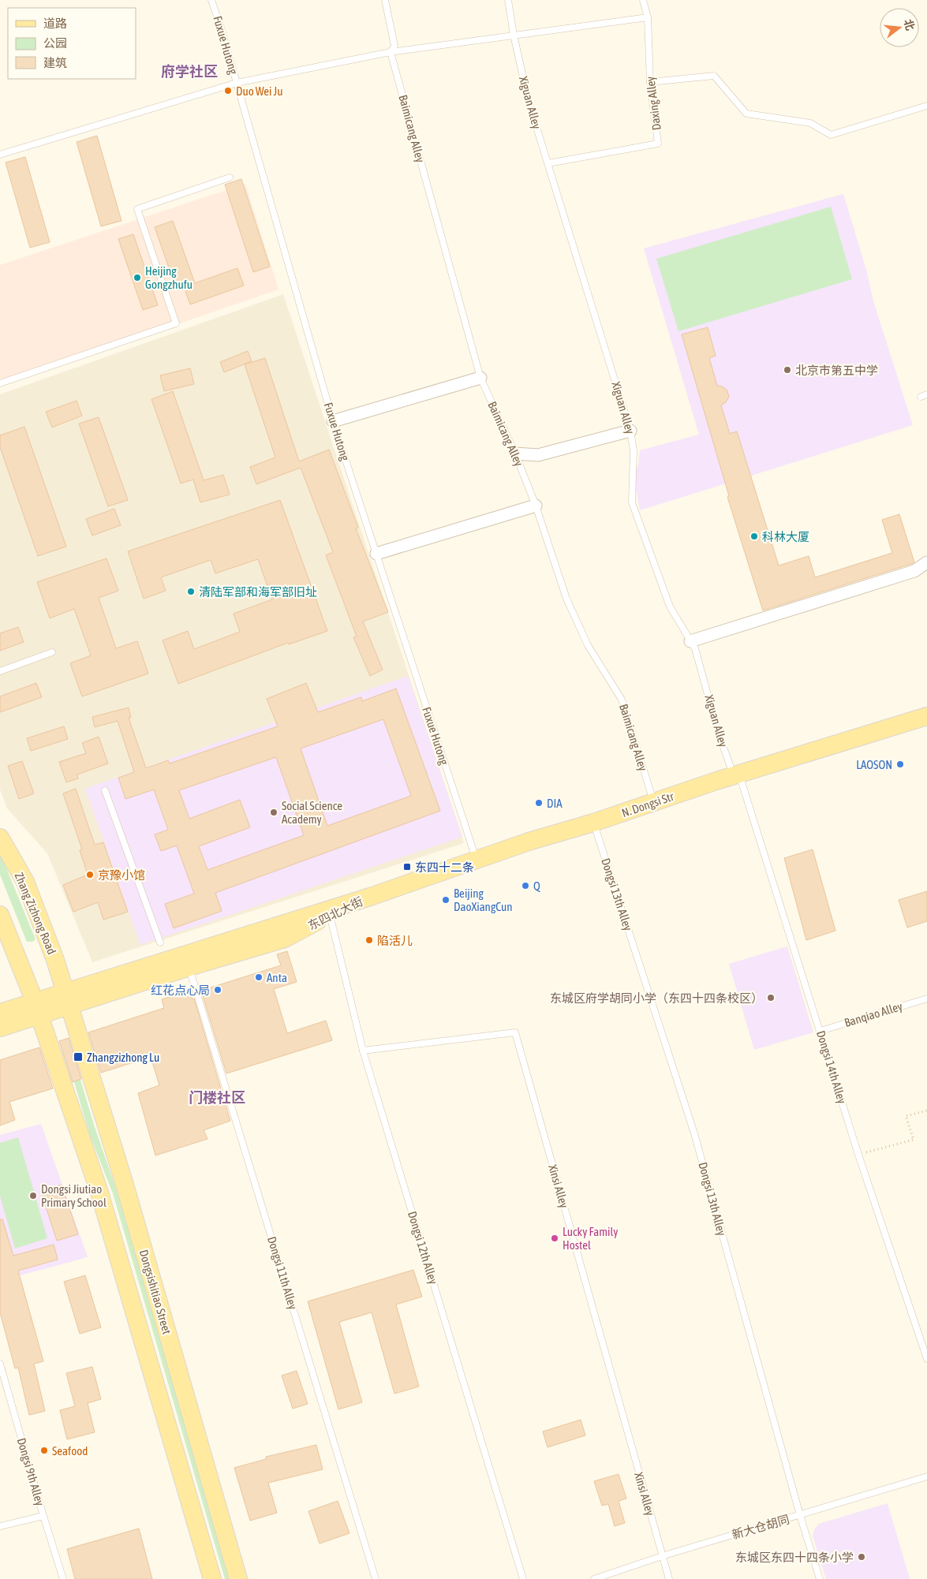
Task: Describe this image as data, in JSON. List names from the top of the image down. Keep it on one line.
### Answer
{"streets":{"main road":["N. Dongsi Str","Zhang Zizhong Road","东四北大街","Dongsishitiao Street"],"lane":["Fuxue Hutong","Xiguan Alley","Daxing Alley","Baimicang Alley","Dongsi 13th Alley","Banqiao Alley","Dongsi 14th Alley","Xinsi Alley","Dongsi 12th Alley","Dongsi 11th Alley","Dongsi 9th Alley","新大仓胡同"]},"crossings":[["Fuxue Hutong","N. Dongsi Str"],["Xiguan Alley","Daxing Alley"],["Xiguan Alley","N. Dongsi Str"],["Xiguan Alley","Dongsi 14th Alley"],["Baimicang Alley","N. Dongsi Str"],["N. Dongsi Str","Dongsi 13th Alley"],["N. Dongsi Str","东四北大街"],["N. Dongsi Str","Dongsi 14th Alley"],["Dongsi 13th Alley","新大仓胡同"],["Zhang Zizhong Road","东四北大街"],["Zhang Zizhong Road","Dongsishitiao Street"],["东四北大街","Dongsi 12th Alley"],["东四北大街","Dongsi 11th Alley"],["东四北大街","Dongsishitiao Street"],["Banqiao Alley","Dongsi 14th Alley"],["Xinsi Alley","Dongsi 12th Alley"],["Xinsi Alley","新大仓胡同"]],"districts":["府学社区","门楼社区"],"places":{"other":["Duo Wei Ju","Heijing Gongzhufu","北京市第五中学","科林大厦","清陆军部和海军部旧址","LAOSON","DIA","Social Science Academy","京豫小馆","Q","Beijing DaoXiangCun","陷活儿","Anta","红花点心局","东城区府学胡同小学（东四十四条校区）","Dongsi Jiutiao Primary School","Lucky Family Hostel","Seafood","东城区东四十四条小学"],"transit":["东四十二条","Zhangzizhong Lu"]},"legend":["道路","公园","建筑"],"north":"right"}
